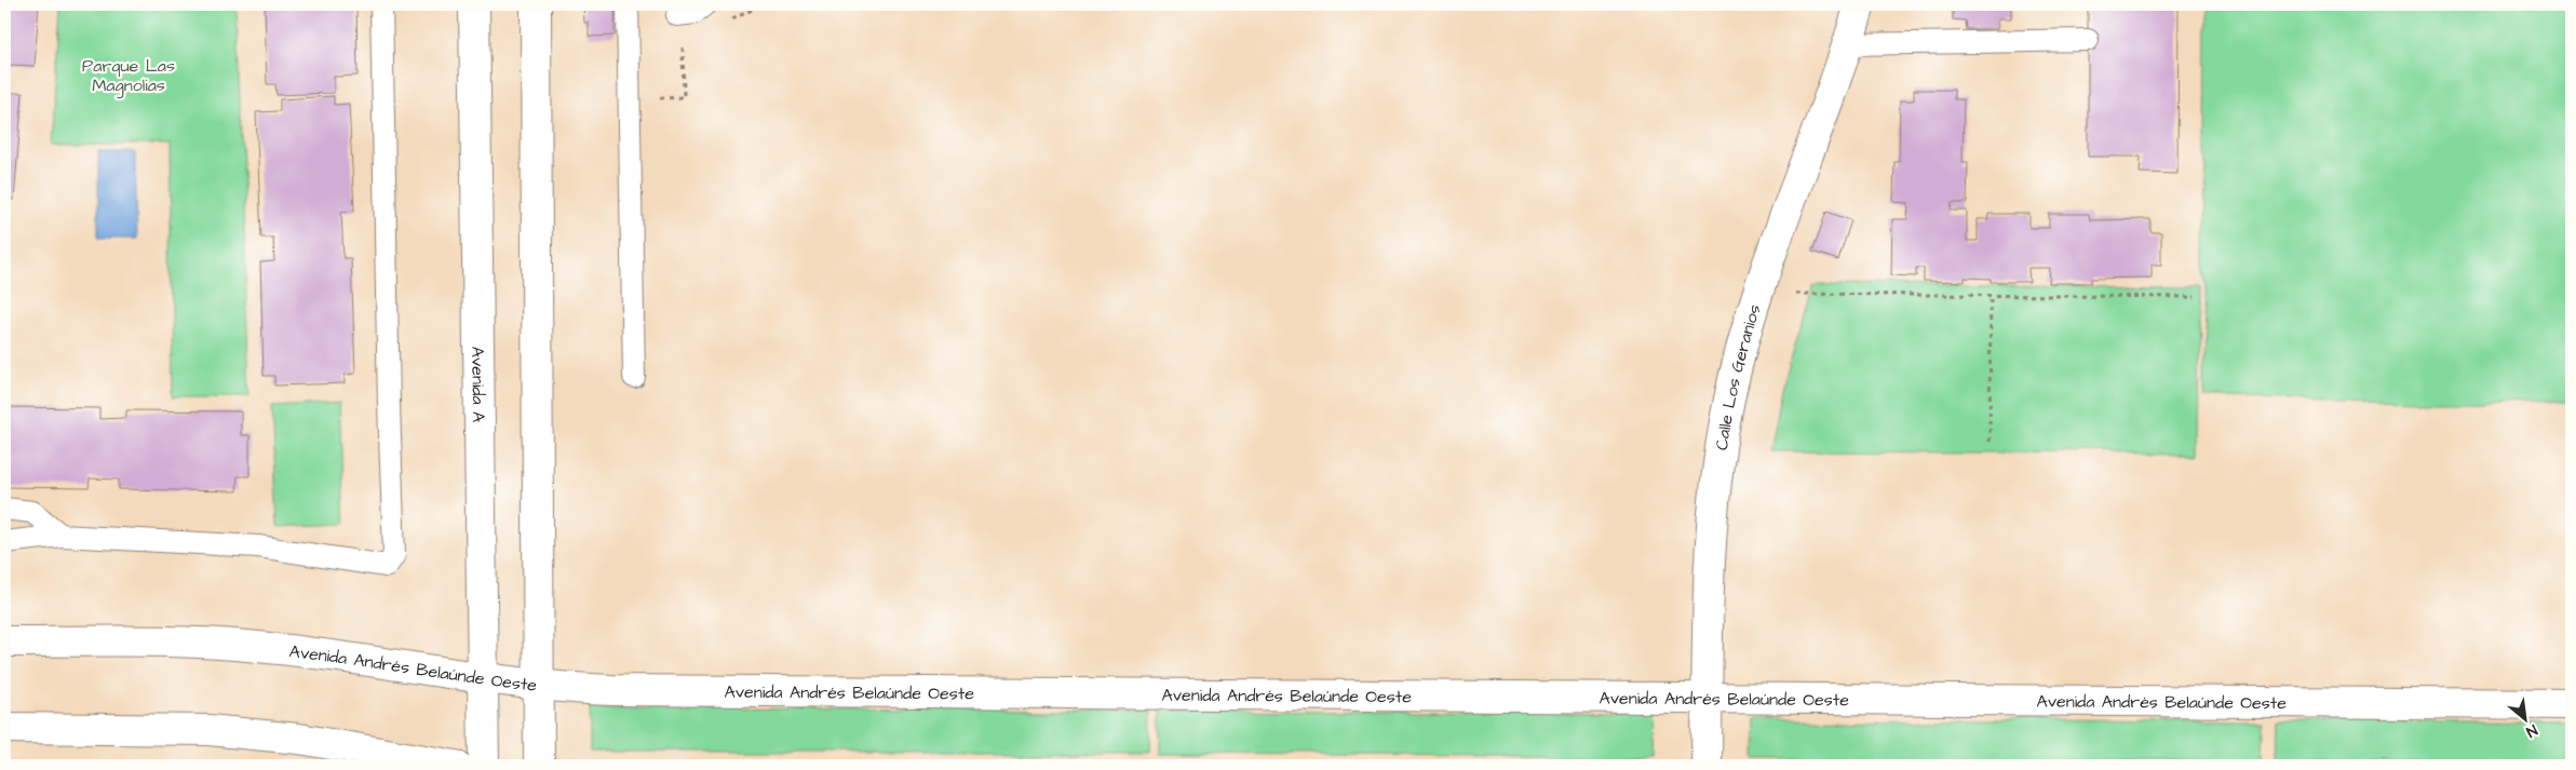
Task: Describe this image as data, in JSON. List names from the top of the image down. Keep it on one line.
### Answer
{"streets":{"street":["Calle Los Geranios","Avenida A","Avenida Andrés Belaúnde Oeste"]},"crossings":[["Calle Los Geranios","Avenida Andrés Belaúnde Oeste"],["Avenida A","Avenida Andrés Belaúnde Oeste"]],"parks":["Parque Las Magnolias"],"north":"bottom right"}
